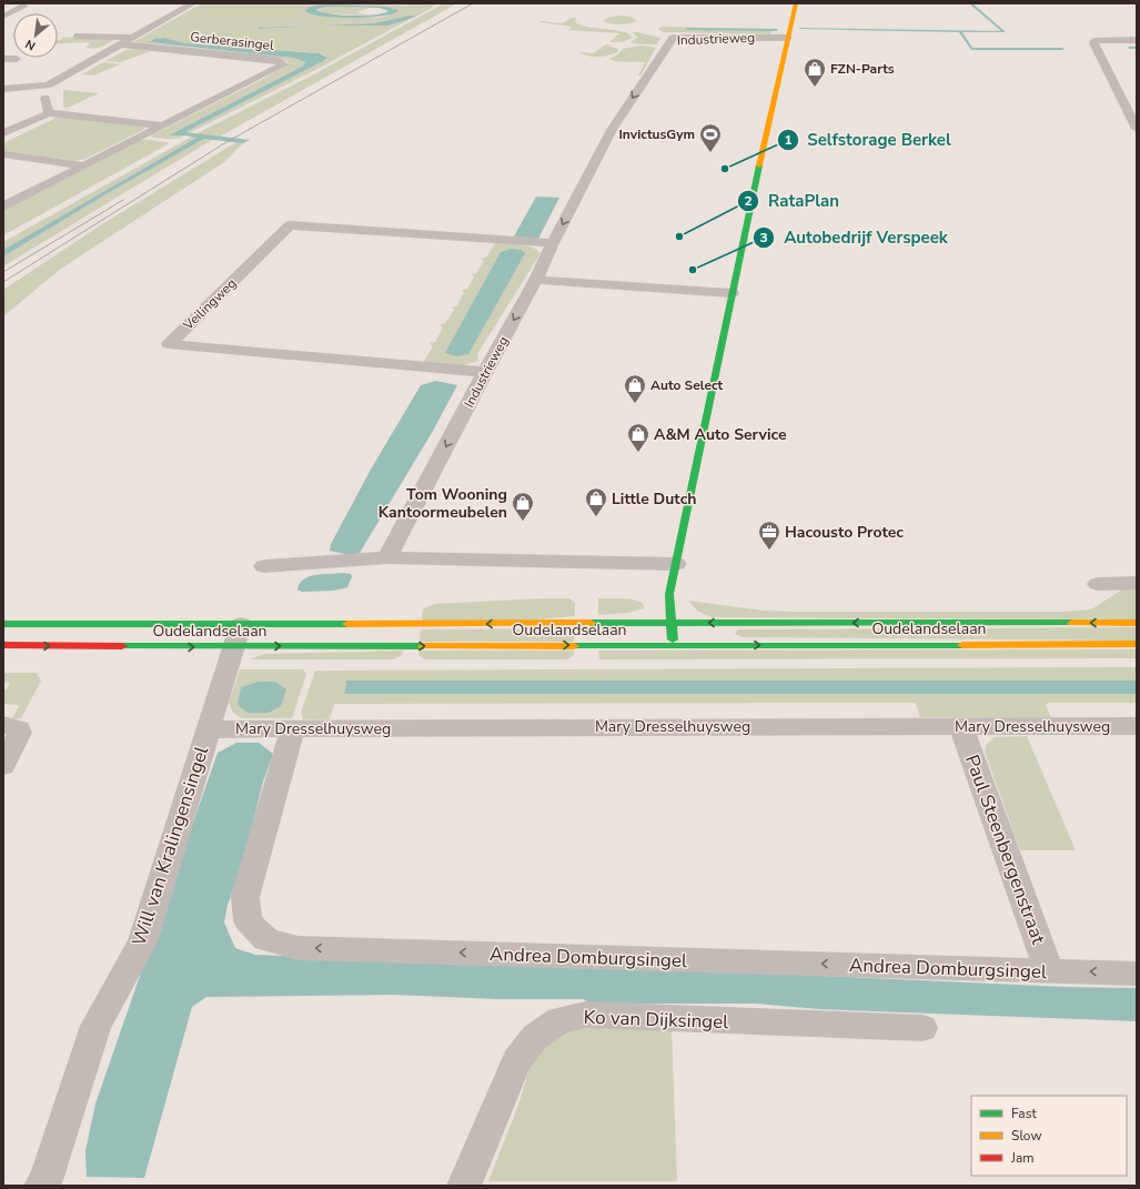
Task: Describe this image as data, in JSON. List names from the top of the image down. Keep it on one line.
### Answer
{"streets":{"street":["Industrieweg","Gerberasingel","Veilingweg","Oudelandselaan","Mary Dresselhuysweg","Will van Kralingensingel","Paul Steenbergenstraat","Andrea Domburgsingel","Ko van Dijksingel"]},"crossings":[["Industrieweg","Veilingweg"],["Oudelandselaan","Will van Kralingensingel"],["Mary Dresselhuysweg","Will van Kralingensingel"],["Mary Dresselhuysweg","Paul Steenbergenstraat"],["Mary Dresselhuysweg","Andrea Domburgsingel"],["Paul Steenbergenstraat","Andrea Domburgsingel"]],"one_way":["Industrieweg","Andrea Domburgsingel"],"places":{"shop":["FZN-Parts","Auto Select","A&M Auto Service","Little Dutch","Tom Wooning Kantoormeubelen"],"sports":["InvictusGym"],"other":["Selfstorage Berkel","RataPlan","Autobedrijf Verspeek"],"office":["Hacousto Protec"]},"legend":["Fast","Slow","Jam"],"north":"bottom left"}
